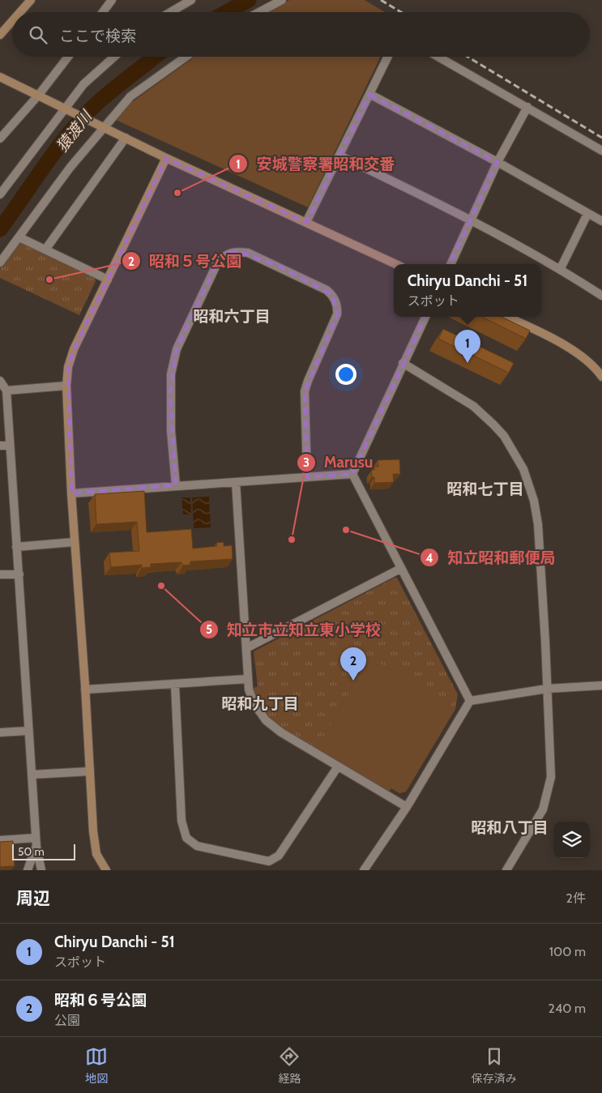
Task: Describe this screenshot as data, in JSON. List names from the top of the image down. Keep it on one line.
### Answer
{"districts":["昭和六丁目","昭和七丁目","昭和九丁目","昭和八丁目"],"water":["猿渡川"],"places":["安城警察署昭和交番","昭和５号公園","知立昭和郵便局","Marusu","知立市立知立東小学校"],"scale_bar":"50 m","page":{"search":"ここで検索","popup":["Chiryu Danchi - 51","スポット"],"pins":["1","2"],"scale":"50 m","heading":["周辺","2件"],"list":[{"mark":"1","name":"Chiryu Danchi - 51","note":"スポット","value":"100 m"},{"mark":"2","name":"昭和６号公園","note":"公園","value":"240 m"}],"nav":["地図","経路","保存済み"]}}
